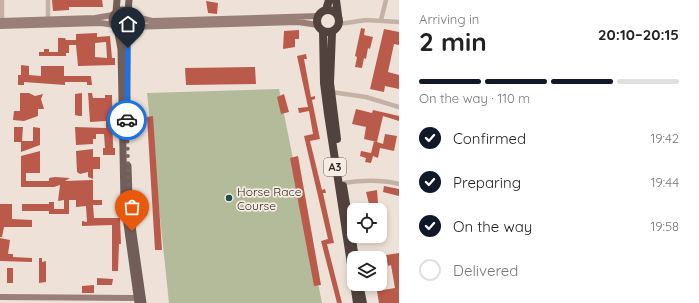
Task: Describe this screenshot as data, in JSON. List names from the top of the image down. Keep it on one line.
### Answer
{"streets":{"highway":["A3"]},"places":["Horse Race Course"],"page":{"heading":["2 min","Arriving in","20:10–20:15"],"bar":"On the way · 110 m","list":[["Confirmed","19:42"],["Preparing","19:44"],["On the way","19:58"],"Delivered"]}}
